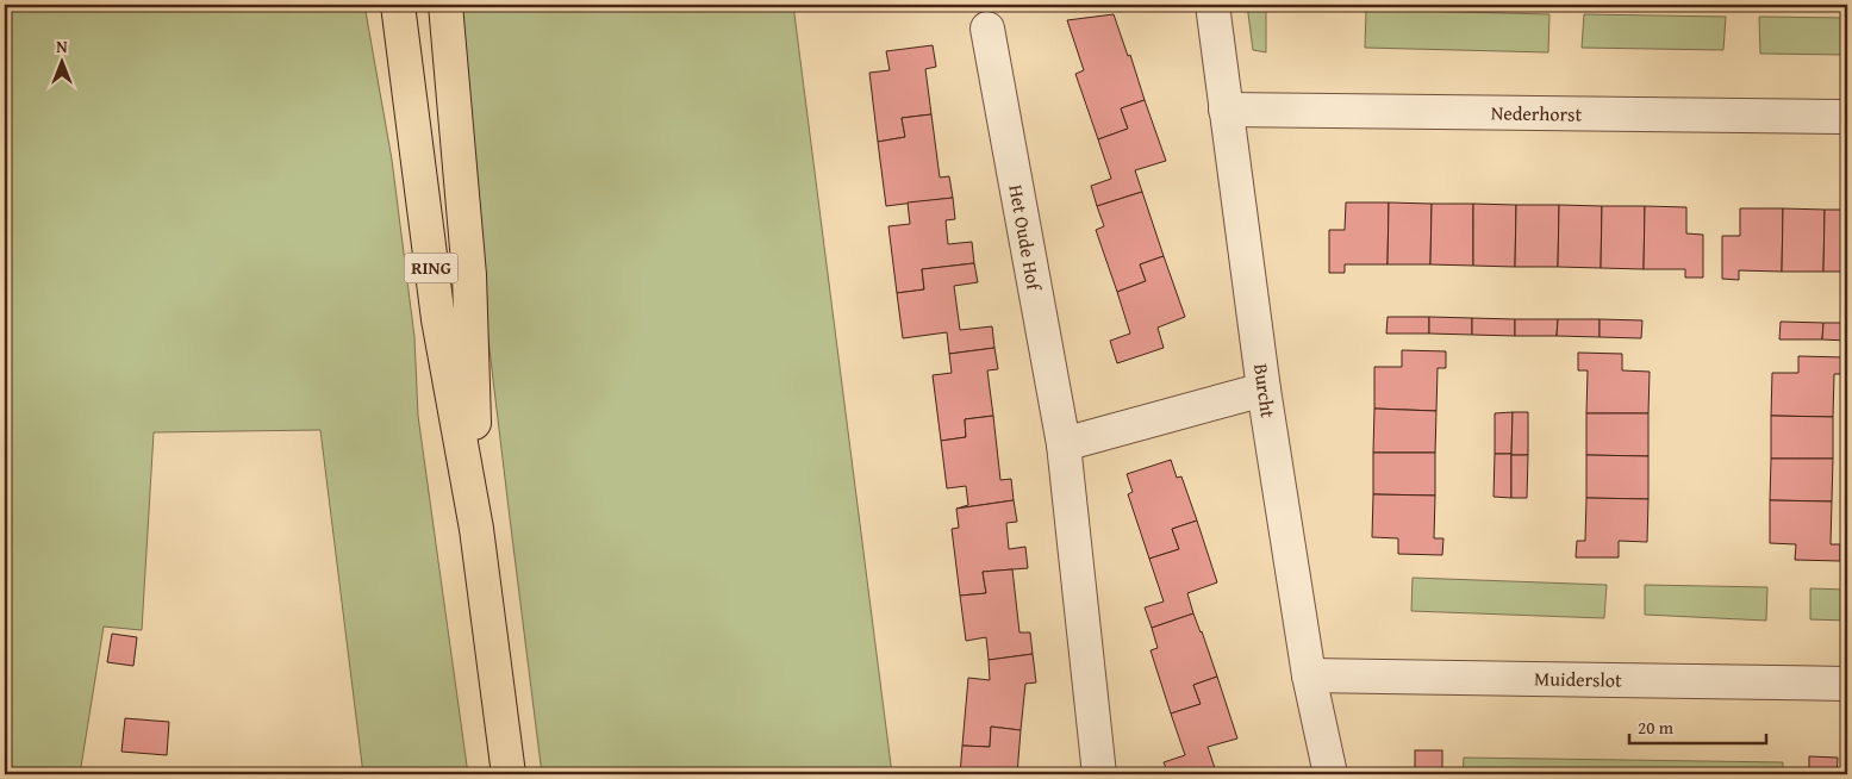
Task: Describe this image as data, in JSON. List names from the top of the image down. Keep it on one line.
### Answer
{"streets":{"main road":["RING"],"street":["Nederhorst","Het Oude Hof","Burcht","Muiderslot"]},"crossings":[["Nederhorst","Burcht"],["Burcht","Muiderslot"]],"scale_bar":"20 m","north":"top"}
